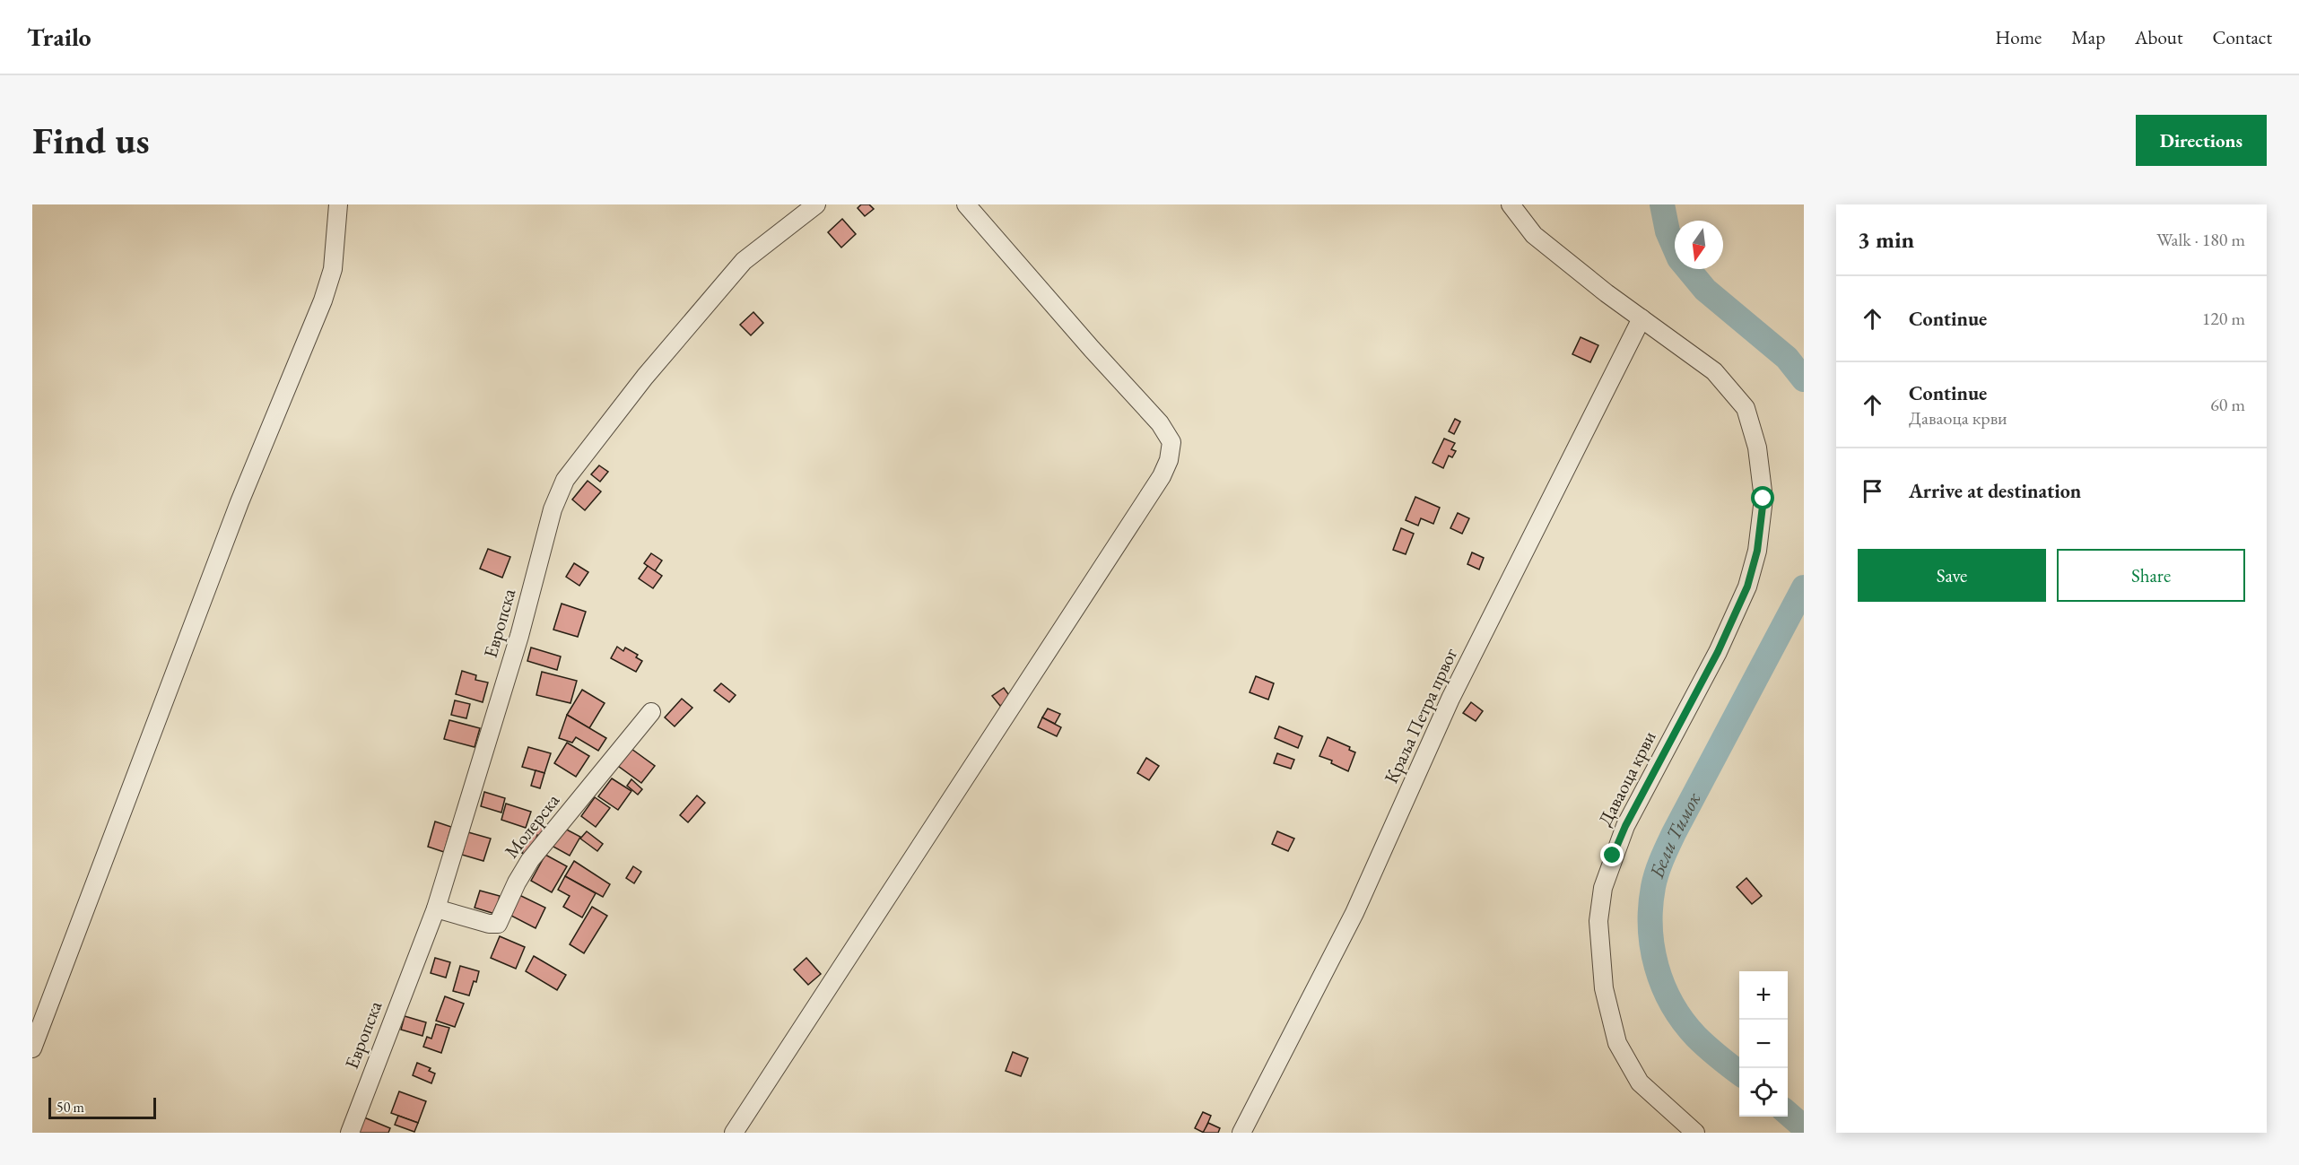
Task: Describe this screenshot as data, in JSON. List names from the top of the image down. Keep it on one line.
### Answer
{"streets":{"street":["Европска","Краља Петра првог","Даваоца крви","Молерска"]},"crossings":[["Европска","Молерска"],["Краља Петра првог","Даваоца крви"]],"water":["Бели Тимок"],"scale_bar":"50 m","north":"bottom","page":{"header":"Trailo","nav":["Home","Map","About","Contact"],"buttons":["Directions",["Save","Share"]],"title":"Find us","heading":["3 min","Walk · 180 m"],"list":[["Continue","120 m"],["Continue","Даваоца крви","60 m"],"Arrive at destination"],"map_buttons":["+","−"],"scale":"50 m"}}
